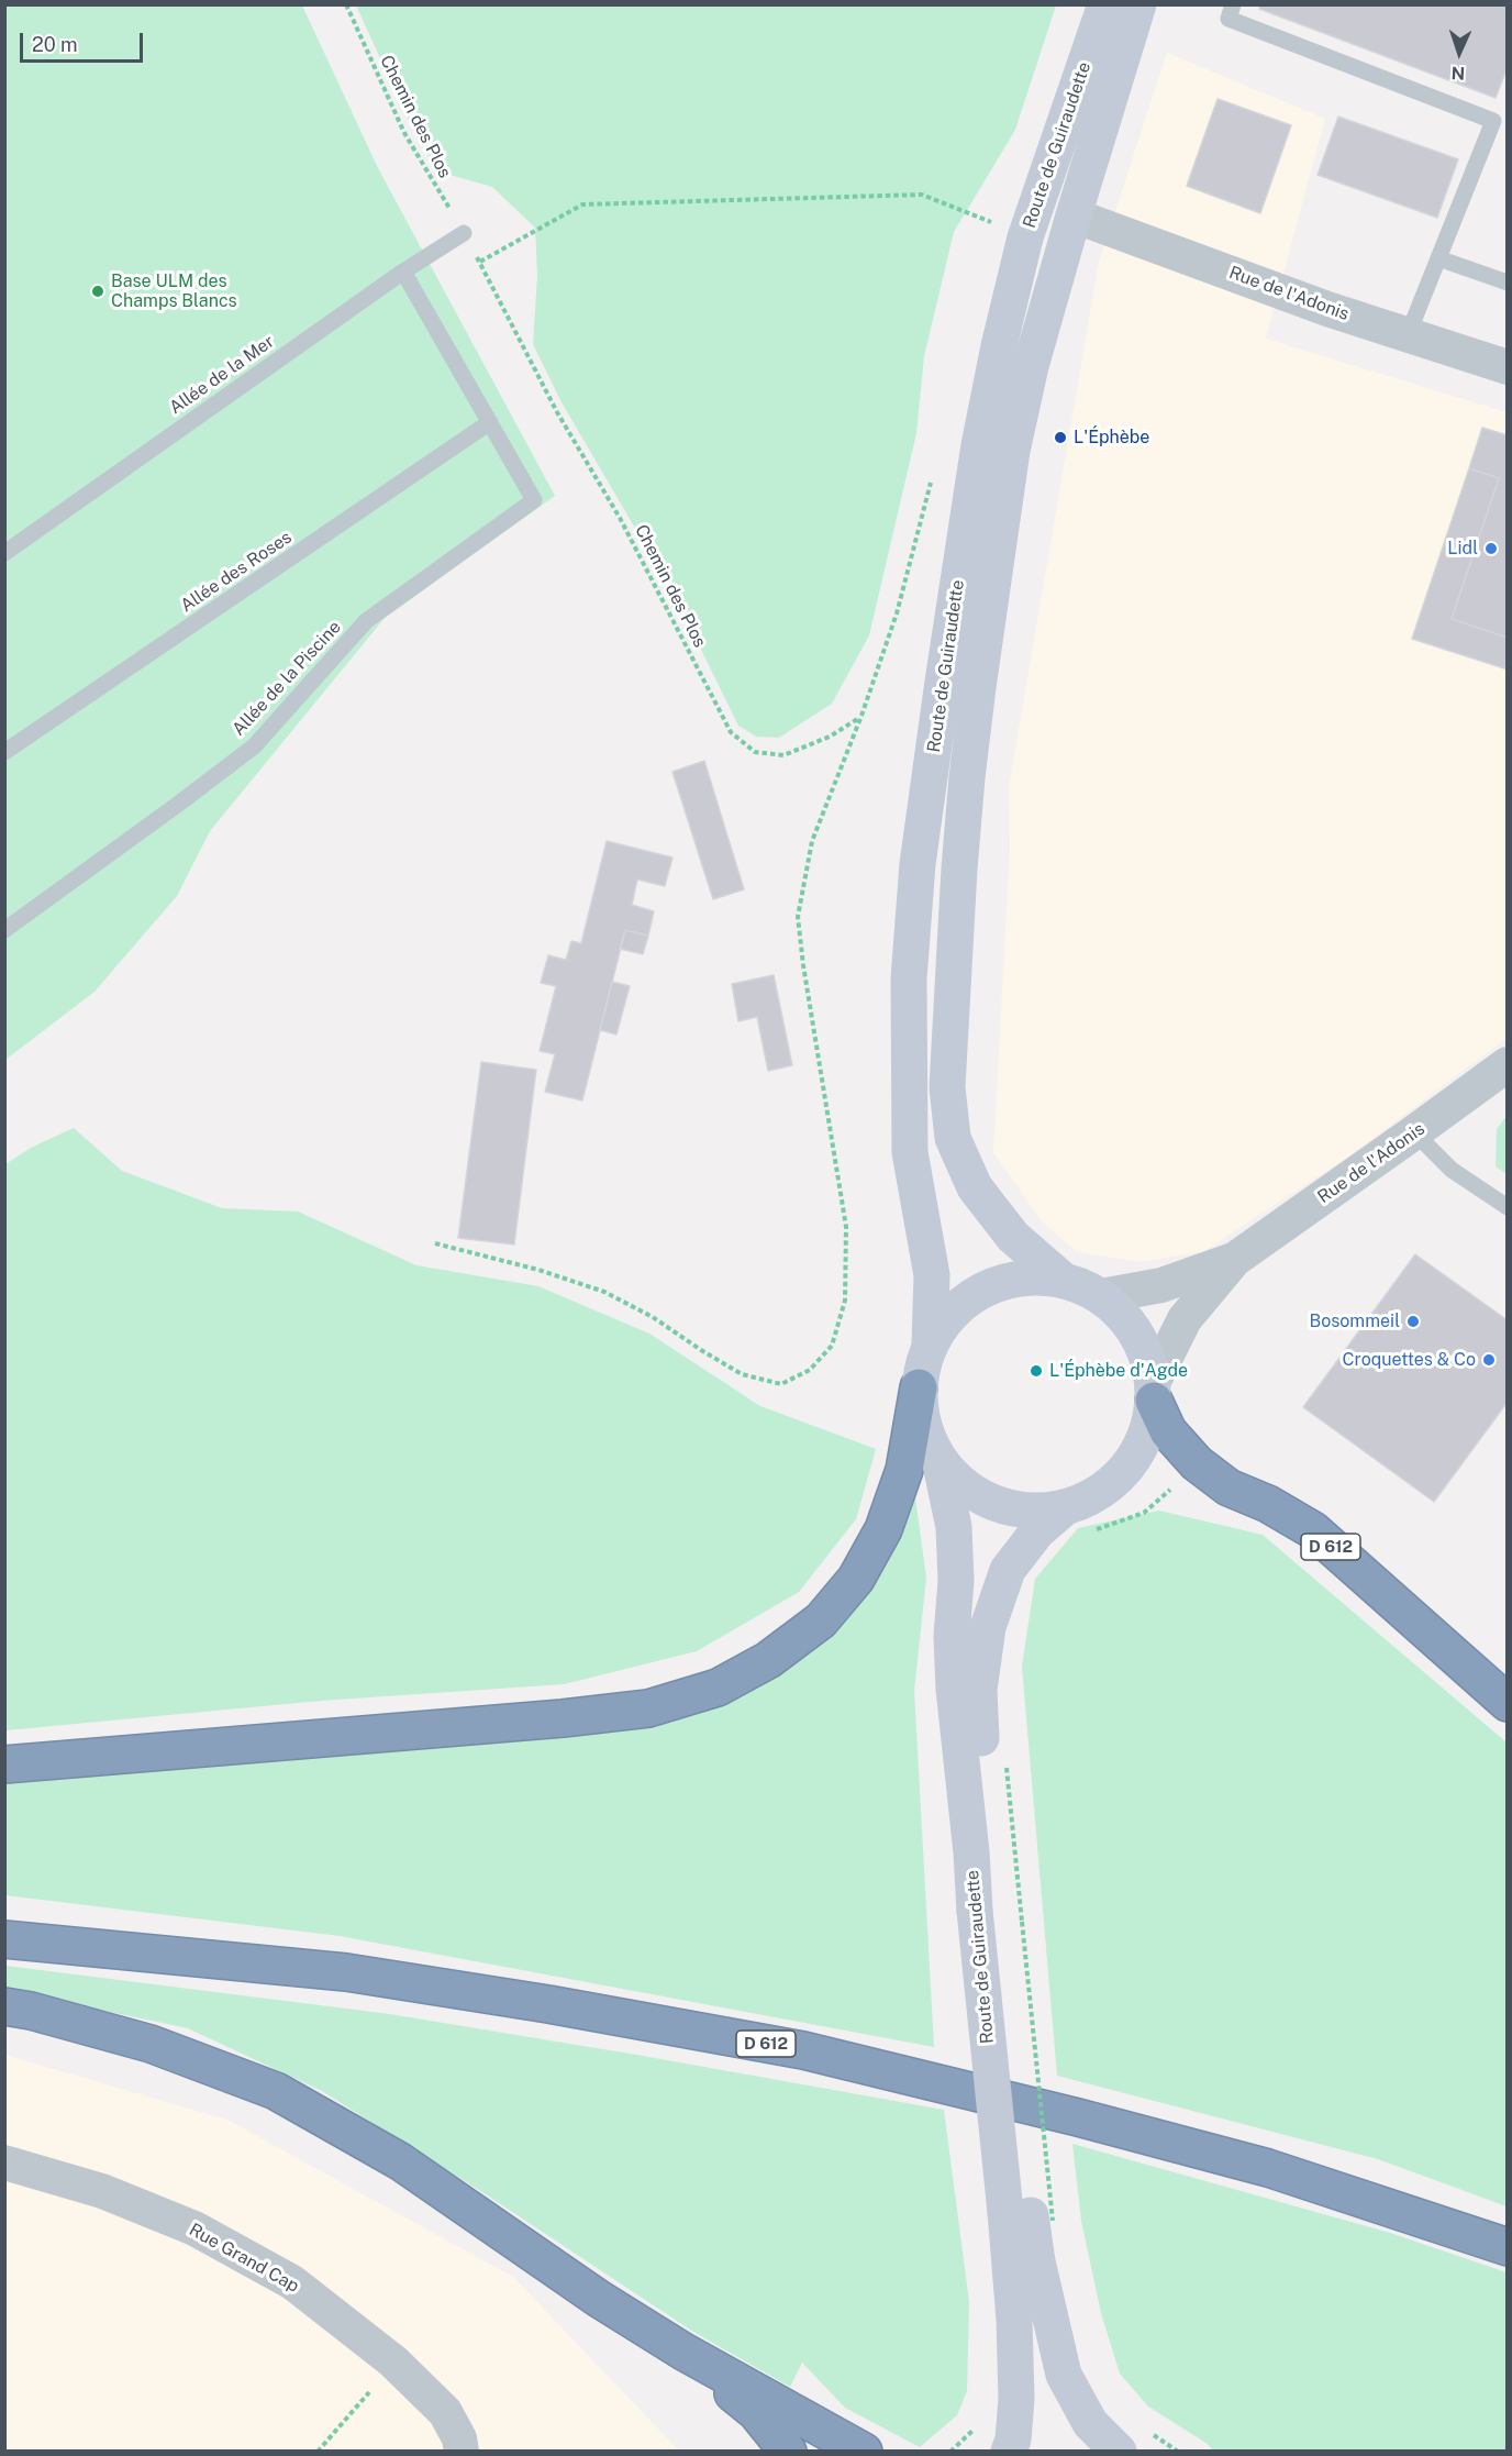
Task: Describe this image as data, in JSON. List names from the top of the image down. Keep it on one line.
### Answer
{"streets":{"highway":["D 612"],"street":["Route de Guiraudette","Rue de l'Adonis","Rue Grand Cap"],"lane":["Allée de la Mer","Allée des Roses","Allée de la Piscine"],"path":["Chemin des Plos"]},"crossings":[["Chemin des Plos","Allée de la Mer"],["Route de Guiraudette","Rue de l'Adonis"],["Route de Guiraudette","D 612"],["Rue de l'Adonis","D 612"],["Allée des Roses","Allée de la Piscine"]],"places":["Base ULM des Champs Blancs","L'Éphèbe","Lidl","Bosommeil","Croquettes & Co","L'Éphèbe d'Agde"],"scale_bar":"20 m","north":"bottom"}
